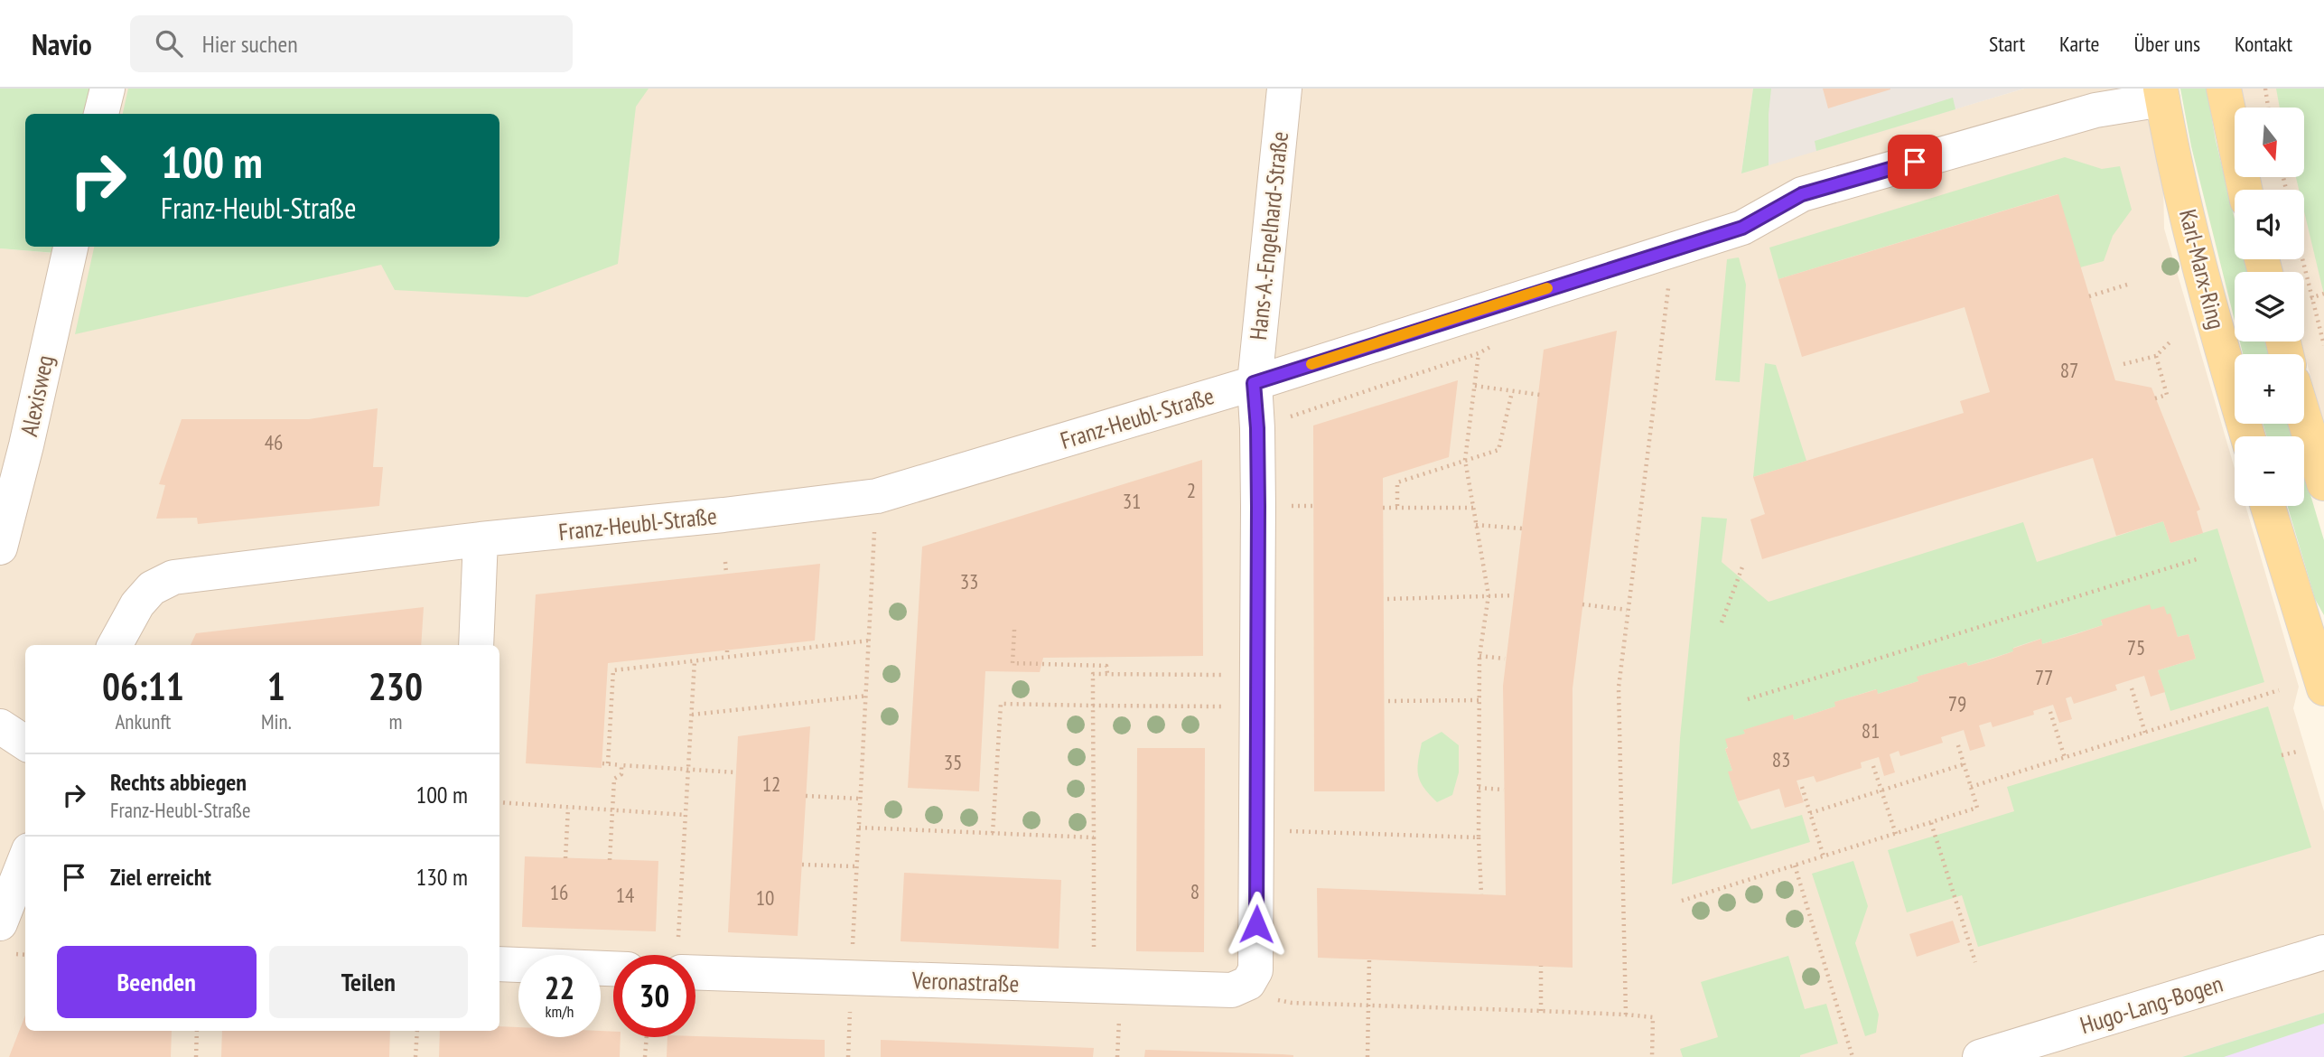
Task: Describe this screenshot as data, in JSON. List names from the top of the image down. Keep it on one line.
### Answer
{"streets":{"main road":["Karl-Marx-Ring"],"street":["Hans-A.-Engelhard-Straße","Alexisweg","Franz-Heubl-Straße","Veronastraße","Hugo-Lang-Bogen"]},"crossings":[["Hans-A.-Engelhard-Straße","Franz-Heubl-Straße"],["Hans-A.-Engelhard-Straße","Veronastraße"],["Karl-Marx-Ring","Franz-Heubl-Straße"]],"house_numbers":["87","46","2","31","33","75","77","79","81","83","35","12","8","16","14","10"],"north":"bottom","page":{"header":"Navio","search":"Hier suchen","nav":["Start","Karte","Über uns","Kontakt"],"map_buttons":["+","−"],"turn":["100 m","Franz-Heubl-Straße"],"eta":["06:11","Ankunft","1","Min.","230","m"],"list":[{"name":"Rechts abbiegen","note":"Franz-Heubl-Straße","value":"100 m"},{"name":"Ziel erreicht","value":"130 m"}],"buttons":["Beenden","Teilen"],"speed":"22 km/h","limit":"30"}}
